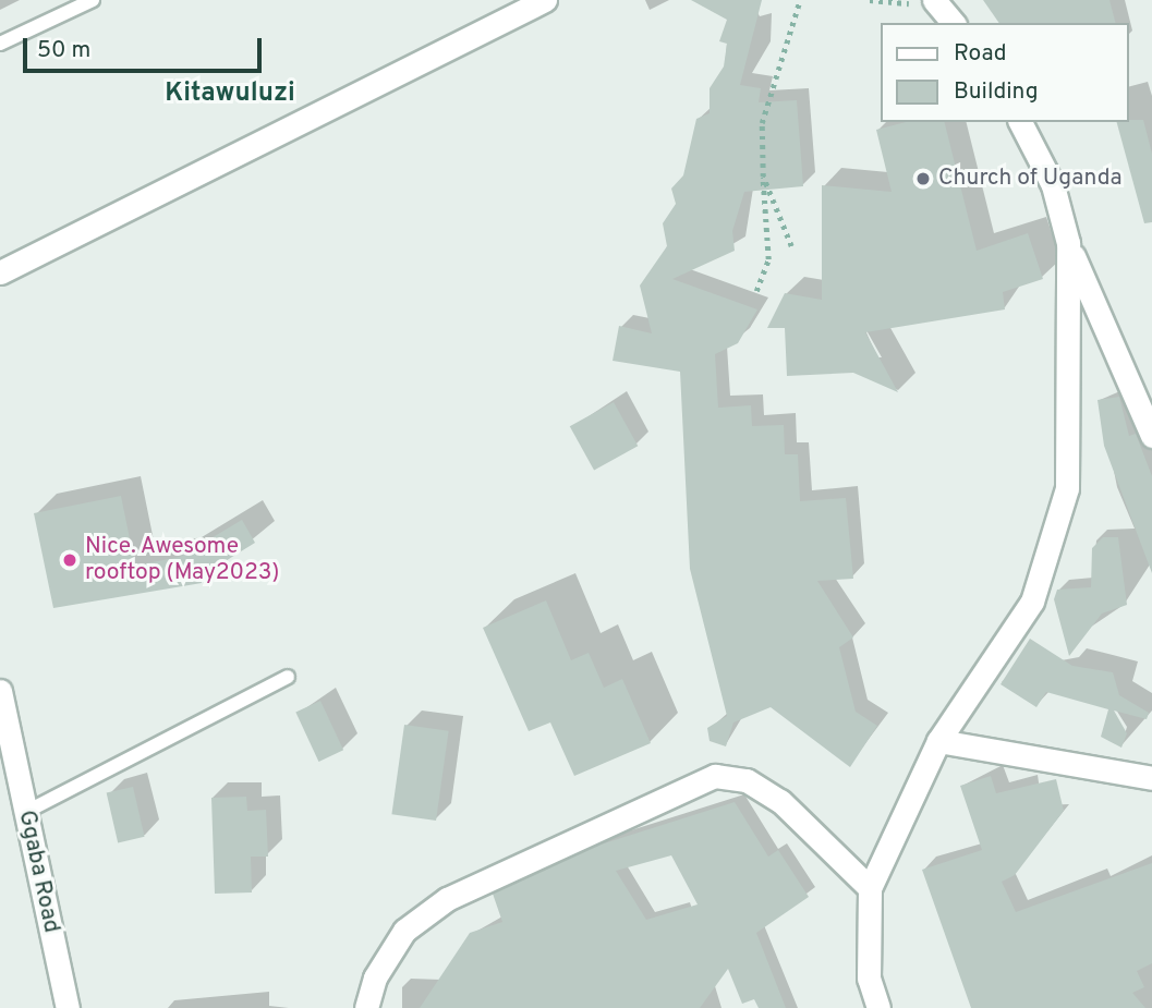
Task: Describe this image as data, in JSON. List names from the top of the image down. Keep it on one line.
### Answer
{"streets":{"street":["Ggaba Road"]},"districts":["Kitawuluzi"],"places":["Church of Uganda","Nice. Awesome rooftop (May2023)"],"legend":["Road","Building"],"scale_bar":"50 m"}
